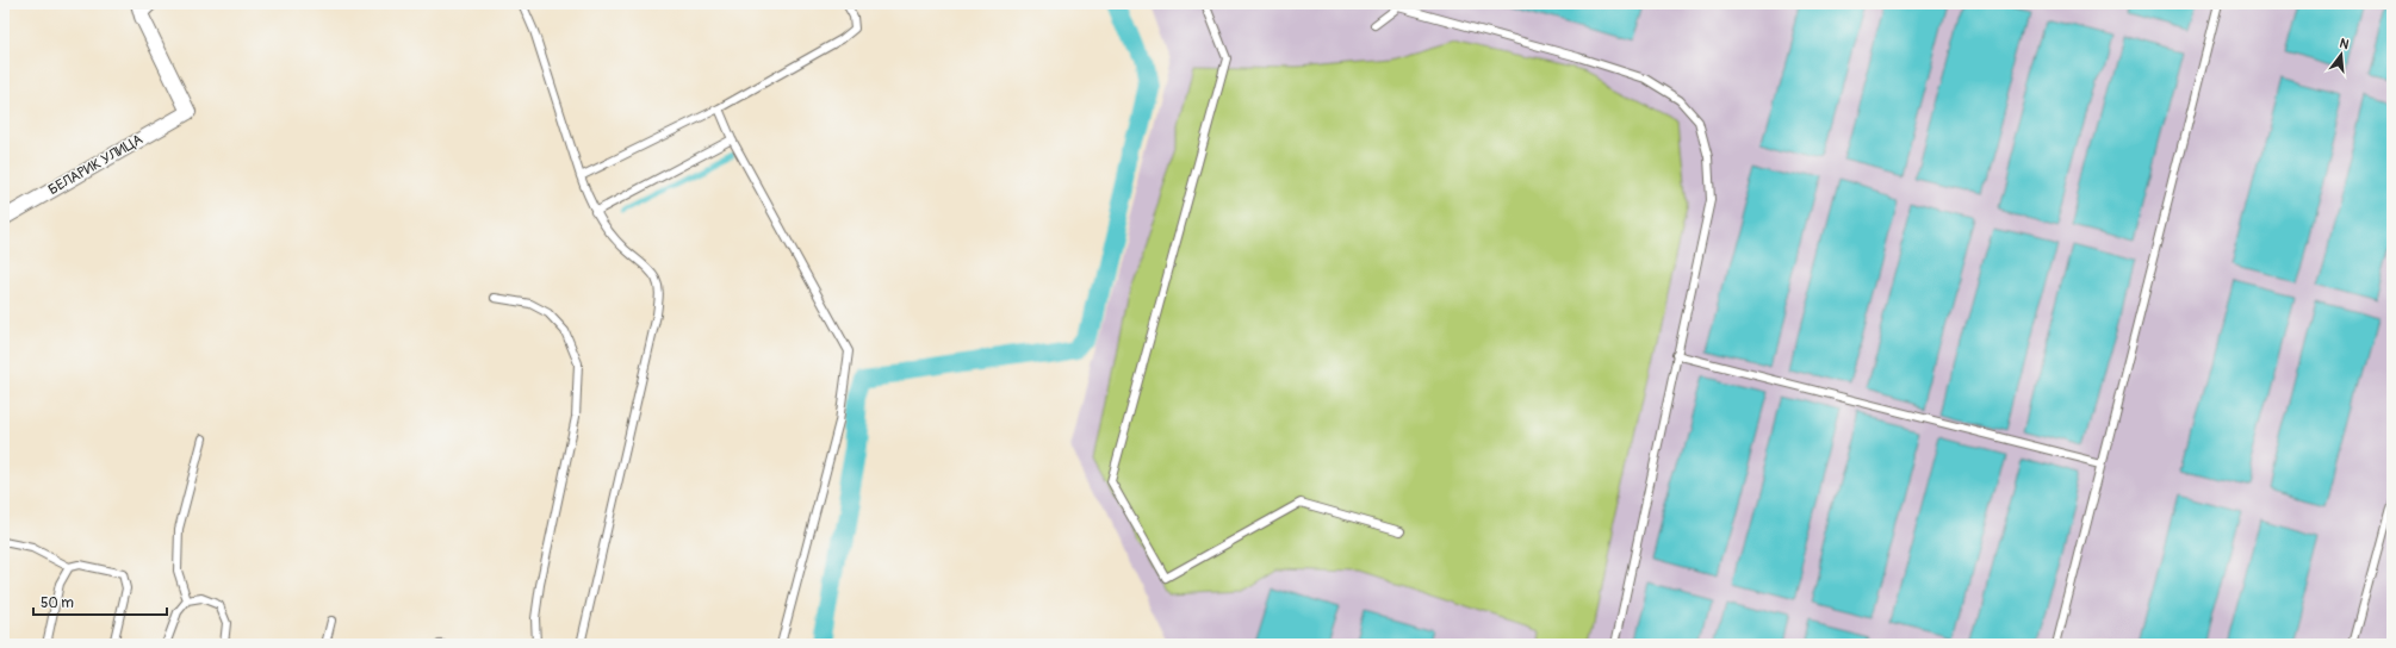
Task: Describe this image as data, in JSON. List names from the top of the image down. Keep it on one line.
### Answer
{"streets":{"street":["БЕЛАРИК УЛИЦА"]},"scale_bar":"50 m","north":"top"}
